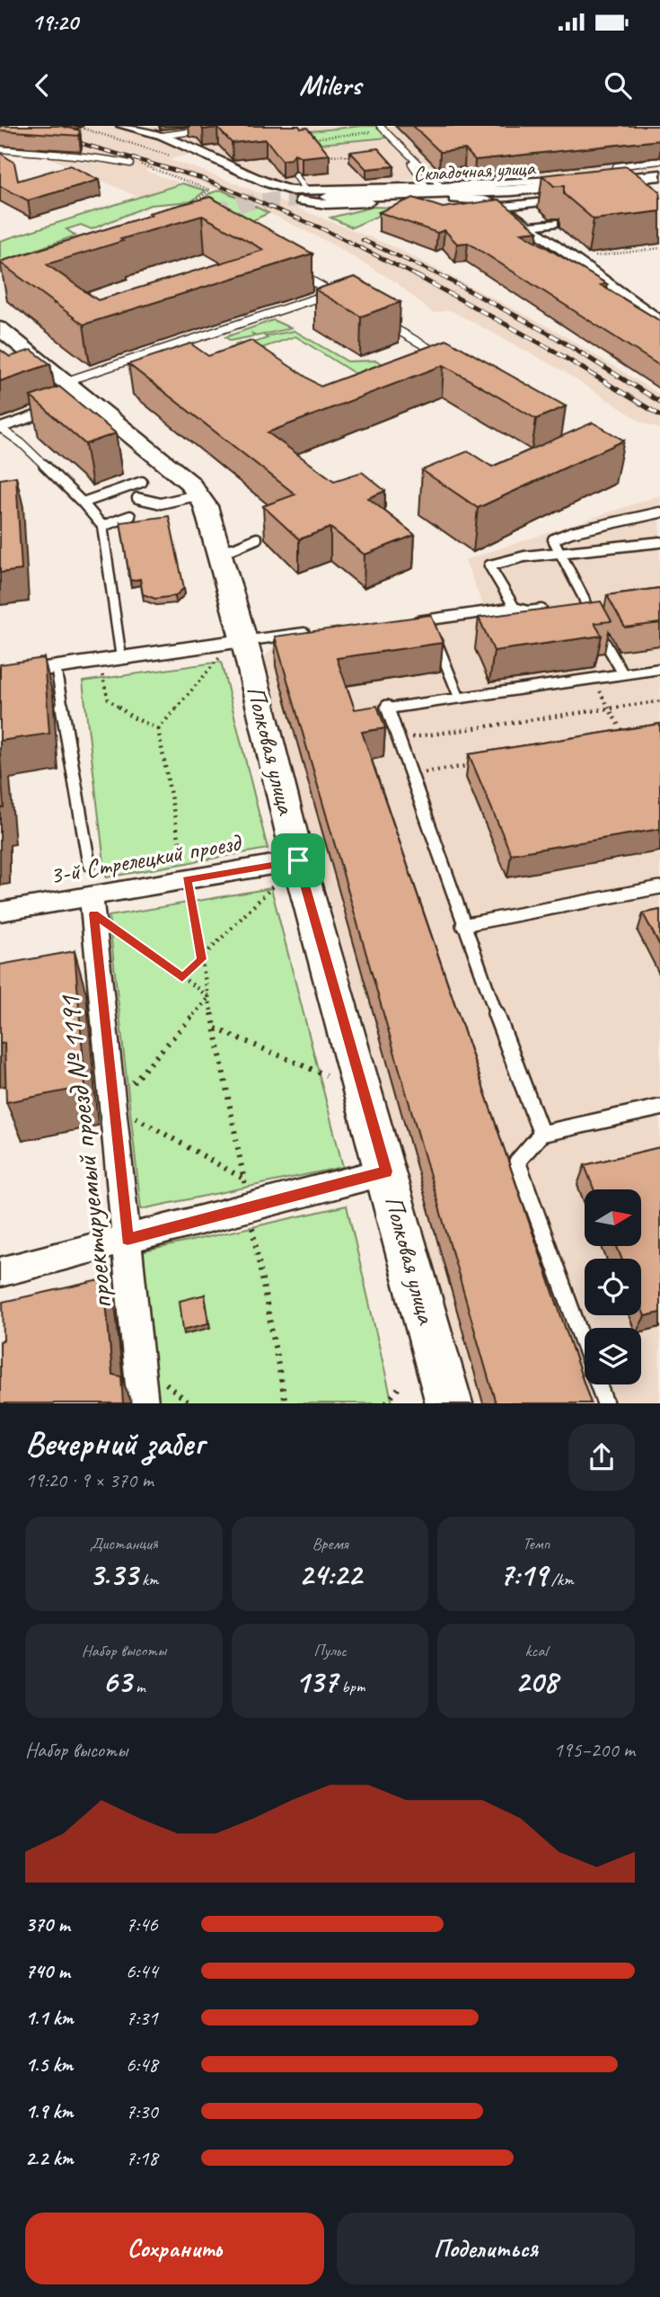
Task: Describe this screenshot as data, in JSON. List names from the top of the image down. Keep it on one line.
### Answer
{"streets":{"street":["Складочная улица","Полковая улица","3-й Стрелецкий проезд","проектируемый проезд № 1191"]},"crossings":[["Полковая улица","3-й Стрелецкий проезд"],["3-й Стрелецкий проезд","проектируемый проезд № 1191"]],"north":"right","page":{"status":"19:20","header":"Milers","heading":["Вечерний забег","19:20 · 9 × 370 m"],"stats":[["Дистанция","3.33 km"],["Время","24:22"],["Темп","7:19 /km"],["Набор высоты","63 m"],["Пульс","137 bpm"],["kcal","208"]],"chart":["Набор высоты","195–200 m"],"list":[{"name":"370 m","note":"7:46"},{"name":"740 m","note":"6:44"},{"name":"1.1 km","note":"7:31"},{"name":"1.5 km","note":"6:48"},{"name":"1.9 km","note":"7:30"},{"name":"2.2 km","note":"7:18"}],"buttons":["Сохранить","Поделиться"]}}
